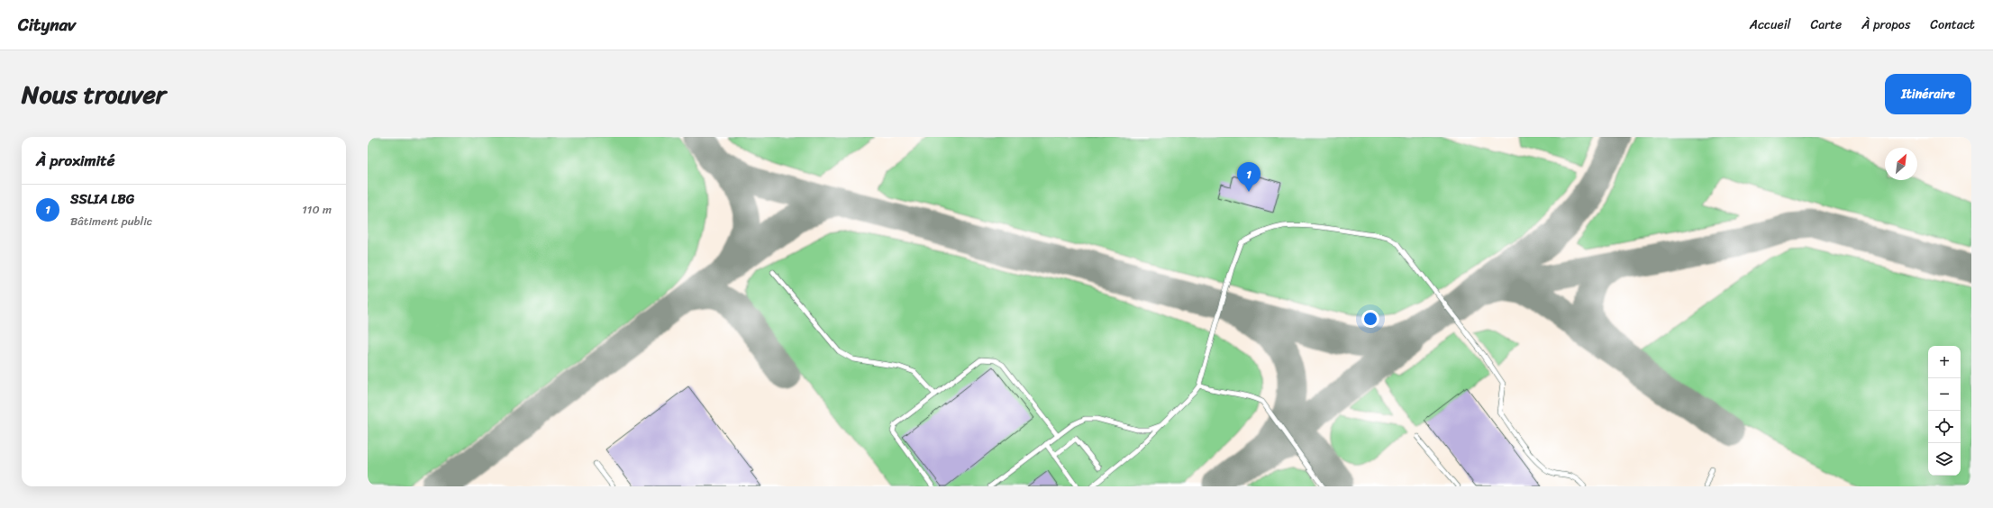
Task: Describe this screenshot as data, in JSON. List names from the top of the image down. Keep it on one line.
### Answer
{"north":"top right","page":{"header":"Citynav","nav":["Accueil","Carte","À propos","Contact"],"title":"Nous trouver","buttons":"Itinéraire","heading":"À proximité","pins":"1","list":[{"mark":"1","name":"SSLIA LBG","note":"Bâtiment public","value":"110 m"}],"map_buttons":["+","−"]}}
